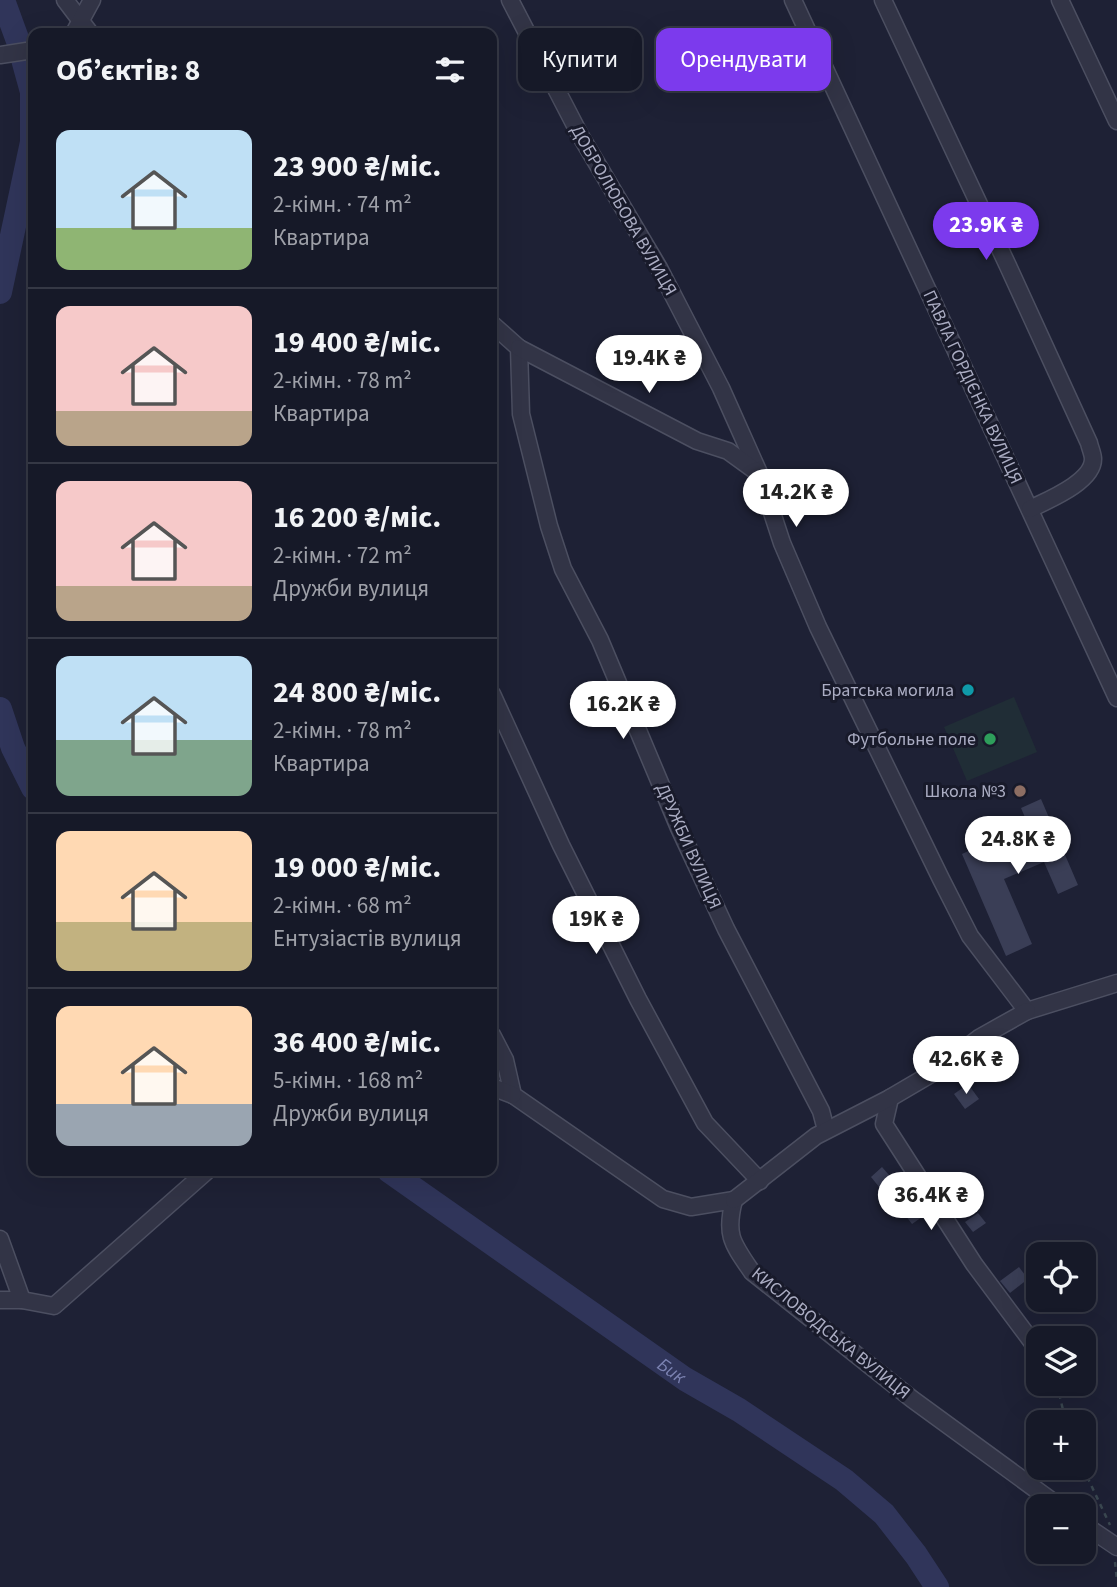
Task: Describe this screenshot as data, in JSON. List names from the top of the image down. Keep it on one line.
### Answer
{"streets":{"street":["ДОБРОЛЮБОВА ВУЛИЦЯ","ПАВЛА ГОРДІЄНКА ВУЛИЦЯ","ДРУЖБИ ВУЛИЦЯ","КИСЛОВОДСЬКА ВУЛИЦЯ"]},"water":["Бик"],"places":["Братська могила","Футбольне поле","Школа №3"],"page":{"chip":["Купити","Орендувати"],"heading":"Об’єктів: 8","list":[{"name":"23 900 ₴/міс.","note":"2-кімн. · 74 m² · Квартира"},{"name":"19 400 ₴/міс.","note":"2-кімн. · 78 m² · Квартира"},{"name":"16 200 ₴/міс.","note":"2-кімн. · 72 m² · Дружби вулиця"},{"name":"24 800 ₴/міс.","note":"2-кімн. · 78 m² · Квартира"},{"name":"19 000 ₴/міс.","note":"2-кімн. · 68 m² · Ентузіастів вулиця"},{"name":"36 400 ₴/міс.","note":"5-кімн. · 168 m² · Дружби вулиця"}],"price":["23.9K ₴","19.4K ₴","14.2K ₴","16.2K ₴","24.8K ₴","19K ₴","42.6K ₴","36.4K ₴"],"map_buttons":["+","−"]}}
